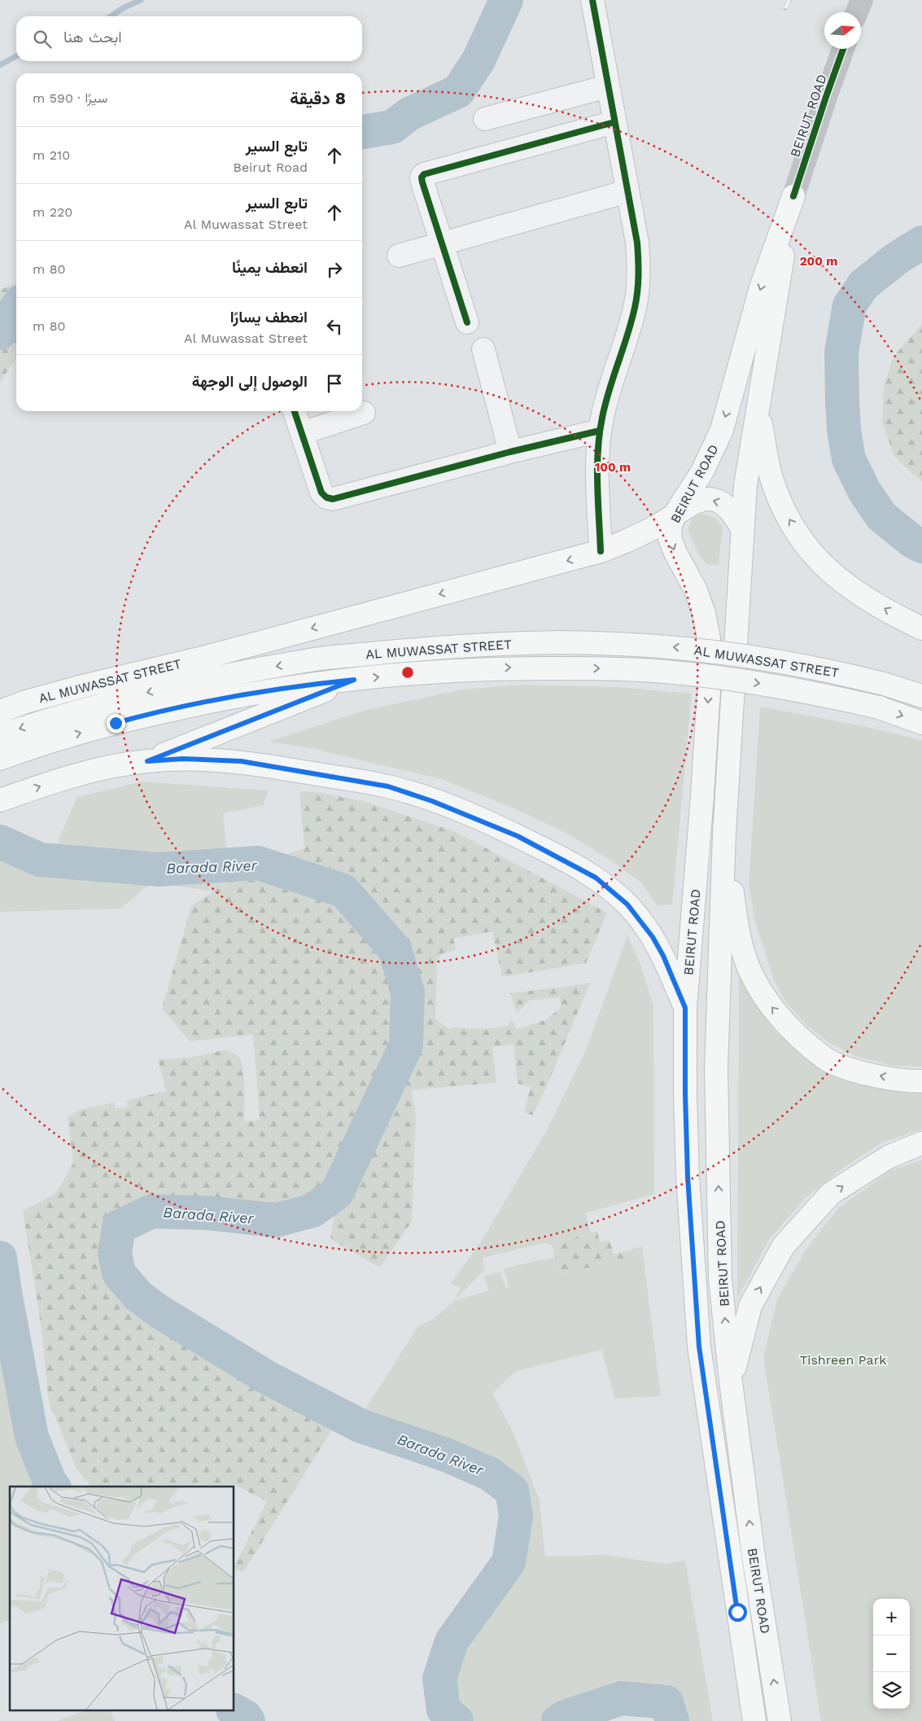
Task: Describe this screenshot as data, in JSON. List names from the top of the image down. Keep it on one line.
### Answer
{"streets":{"main road":["BEIRUT ROAD","AL MUWASSAT STREET"]},"crossings":[["BEIRUT ROAD","AL MUWASSAT STREET"]],"water":["Barada River"],"parks":["Tishreen Park"],"north":"right","page":{"search":"ابحث هنا","heading":["8 دقيقة","سيرًا · 590 m"],"list":[["تابع السير","Beirut Road","210 m"],["تابع السير","Al Muwassat Street","220 m"],["انعطف يمينًا","80 m"],["انعطف يسارًا","Al Muwassat Street","80 m"],"الوصول إلى الوجهة"],"map_buttons":["+","−"]},"rings":["200 m","100 m"]}
